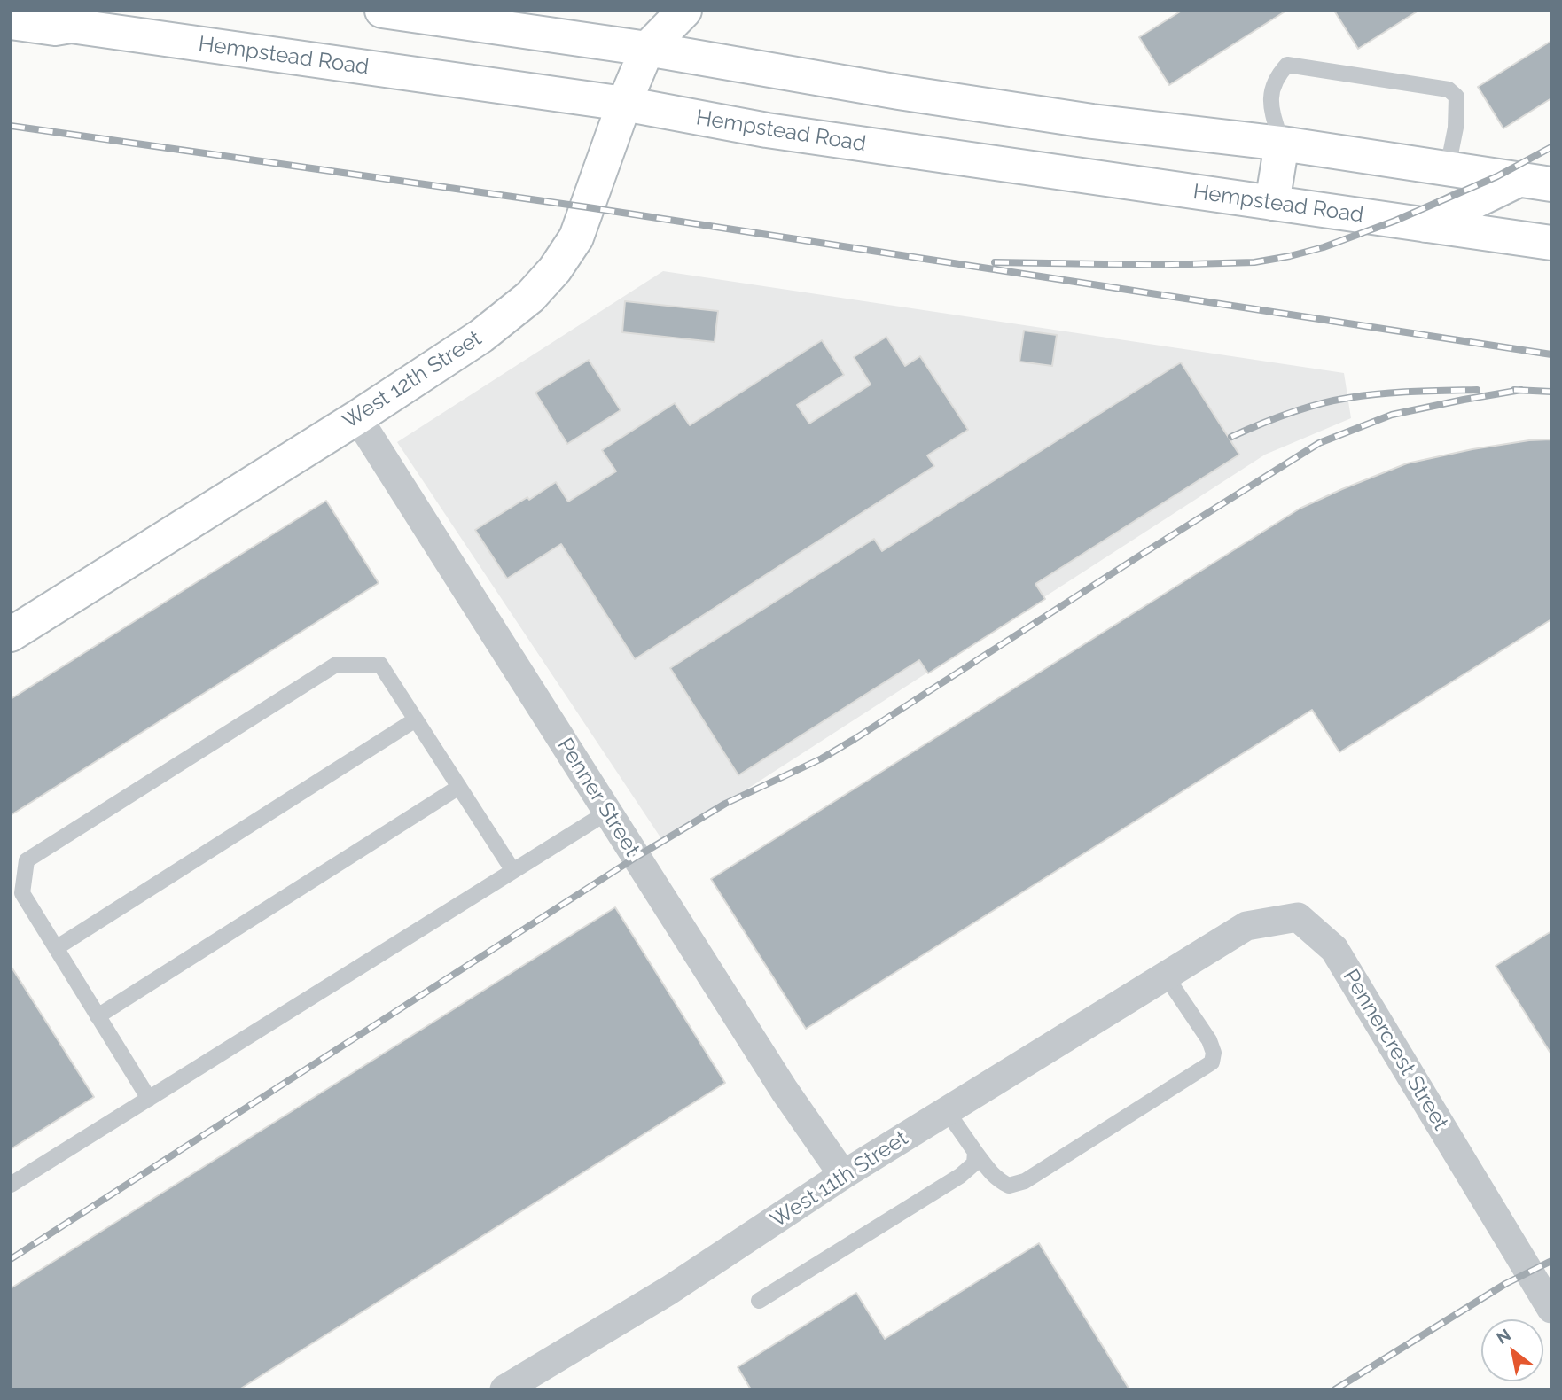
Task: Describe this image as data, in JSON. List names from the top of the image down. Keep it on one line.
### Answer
{"streets":{"main road":["Hempstead Road","West 12th Street"],"street":["Penner Street","Pennercrest Street","West 11th Street"]},"crossings":[["Hempstead Road","West 12th Street"],["West 12th Street","Penner Street"],["Penner Street","West 11th Street"],["Pennercrest Street","West 11th Street"]],"north":"top left"}
